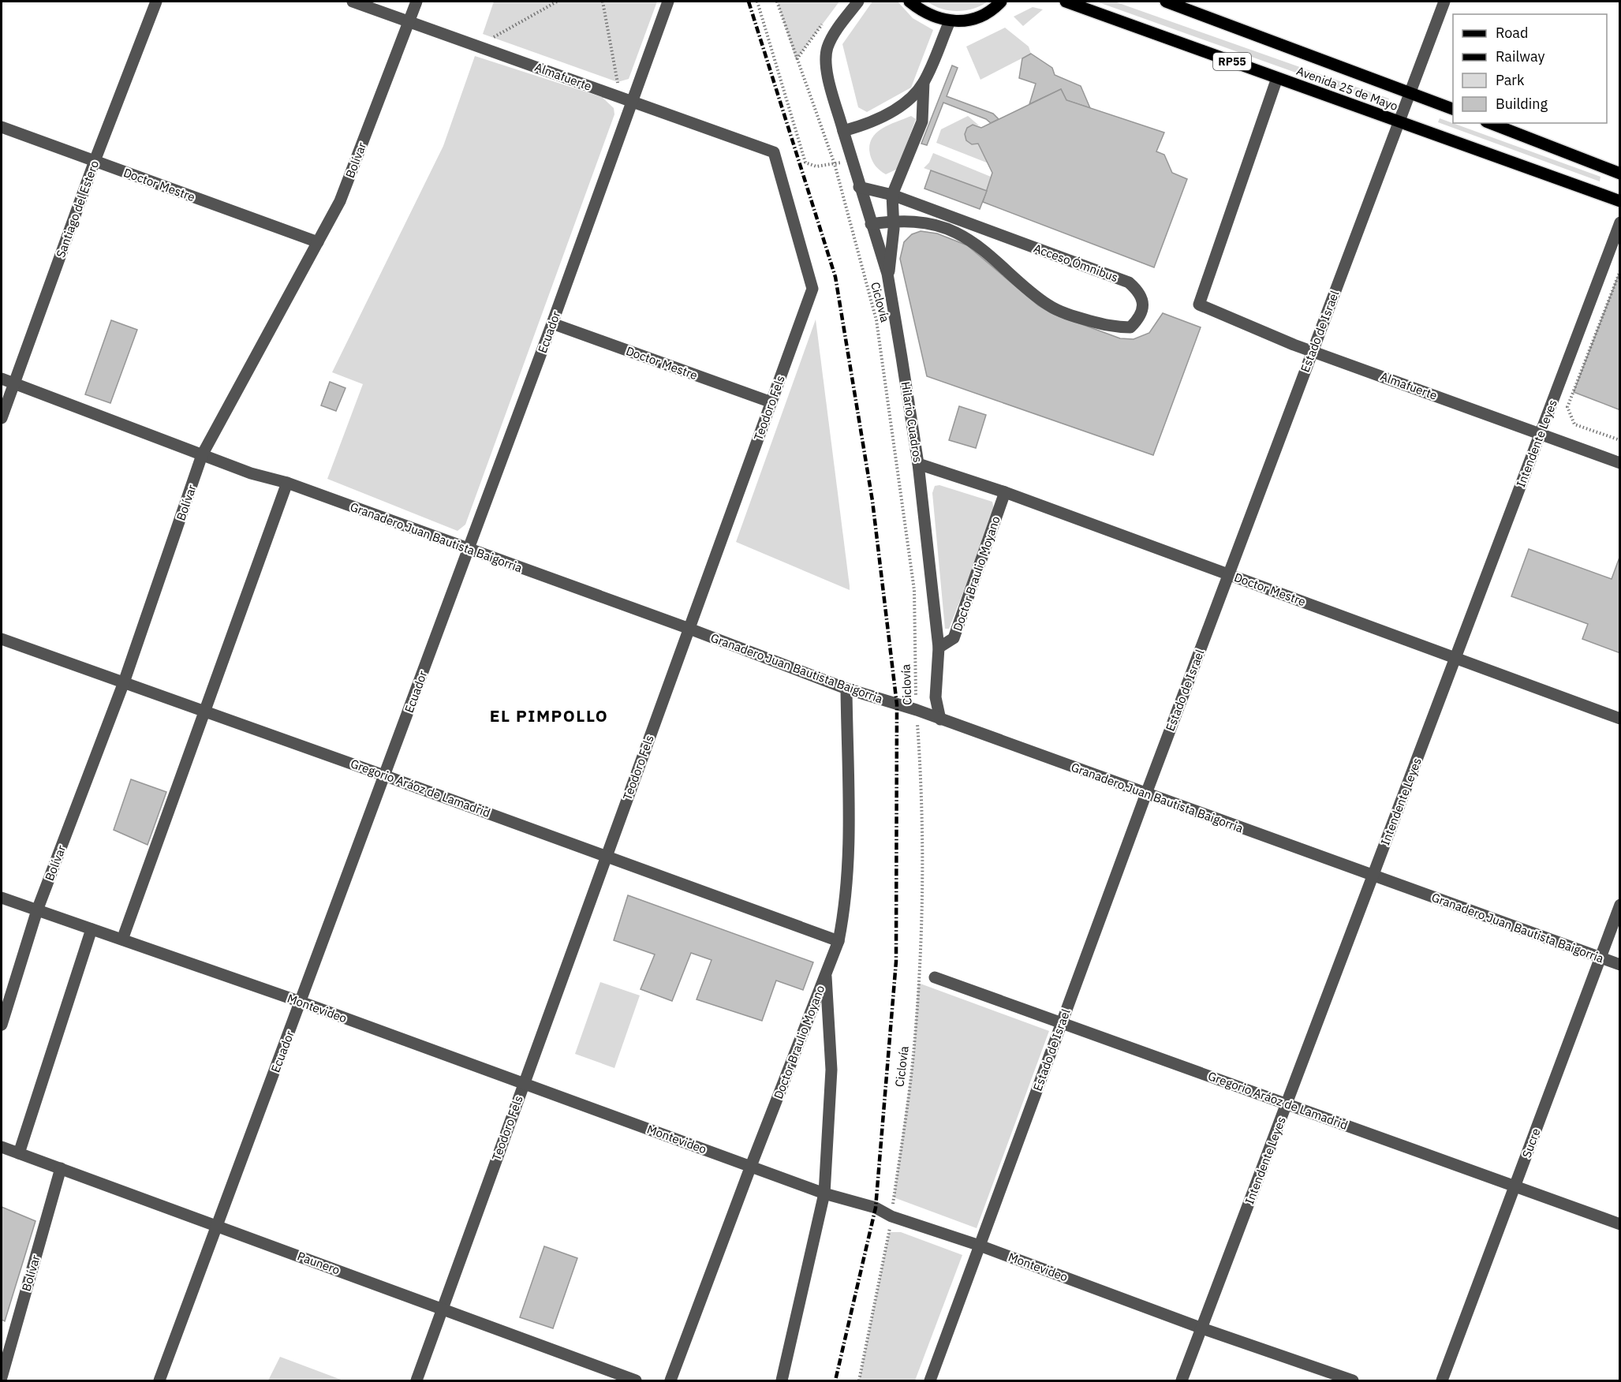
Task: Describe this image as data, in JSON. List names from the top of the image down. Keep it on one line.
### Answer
{"streets":{"main road":["RP55","Avenida 25 de Mayo"],"street":["Almafuerte","Bolívar","Doctor Mestre","Santiago del Estero","Acceso Ómnibus","Estado de Israel","Ecuador","Teodoro Fels","Hilario Cuadros","Intendente Leyes","Granadero Juan Bautista Baigorria","Doctor Braulio Moyano","Gregorio Aráoz de Lamadrid","Montevideo","Sucre","Paunero"],"path":["Ciclovía"]},"crossings":[["Almafuerte","Avenida 25 de Mayo"],["Almafuerte","Bolívar"],["Almafuerte","Estado de Israel"],["Almafuerte","Ecuador"],["Almafuerte","Teodoro Fels"],["Almafuerte","Intendente Leyes"],["Avenida 25 de Mayo","Estado de Israel"],["Bolívar","Doctor Mestre"],["Bolívar","Granadero Juan Bautista Baigorria"],["Bolívar","Gregorio Aráoz de Lamadrid"],["Bolívar","Montevideo"],["Bolívar","Paunero"],["Doctor Mestre","Santiago del Estero"],["Doctor Mestre","Estado de Israel"],["Doctor Mestre","Ecuador"],["Doctor Mestre","Teodoro Fels"],["Doctor Mestre","Hilario Cuadros"],["Doctor Mestre","Intendente Leyes"],["Doctor Mestre","Doctor Braulio Moyano"],["Santiago del Estero","Granadero Juan Bautista Baigorria"],["Acceso Ómnibus","Hilario Cuadros"],["Ciclovía","Granadero Juan Bautista Baigorria"],["Ciclovía","Montevideo"],["Estado de Israel","Granadero Juan Bautista Baigorria"],["Estado de Israel","Gregorio Aráoz de Lamadrid"],["Estado de Israel","Montevideo"],["Ecuador","Granadero Juan Bautista Baigorria"],["Ecuador","Gregorio Aráoz de Lamadrid"],["Ecuador","Montevideo"],["Ecuador","Paunero"],["Teodoro Fels","Granadero Juan Bautista Baigorria"],["Teodoro Fels","Gregorio Aráoz de Lamadrid"],["Teodoro Fels","Montevideo"],["Teodoro Fels","Paunero"],["Hilario Cuadros","Granadero Juan Bautista Baigorria"],["Hilario Cuadros","Doctor Braulio Moyano"],["Intendente Leyes","Granadero Juan Bautista Baigorria"],["Intendente Leyes","Gregorio Aráoz de Lamadrid"],["Intendente Leyes","Montevideo"],["Granadero Juan Bautista Baigorria","Doctor Braulio Moyano"],["Granadero Juan Bautista Baigorria","Sucre"],["Doctor Braulio Moyano","Gregorio Aráoz de Lamadrid"],["Doctor Braulio Moyano","Montevideo"],["Gregorio Aráoz de Lamadrid","Sucre"]],"districts":["EL PIMPOLLO"],"legend":["Road","Railway","Park","Building"]}
